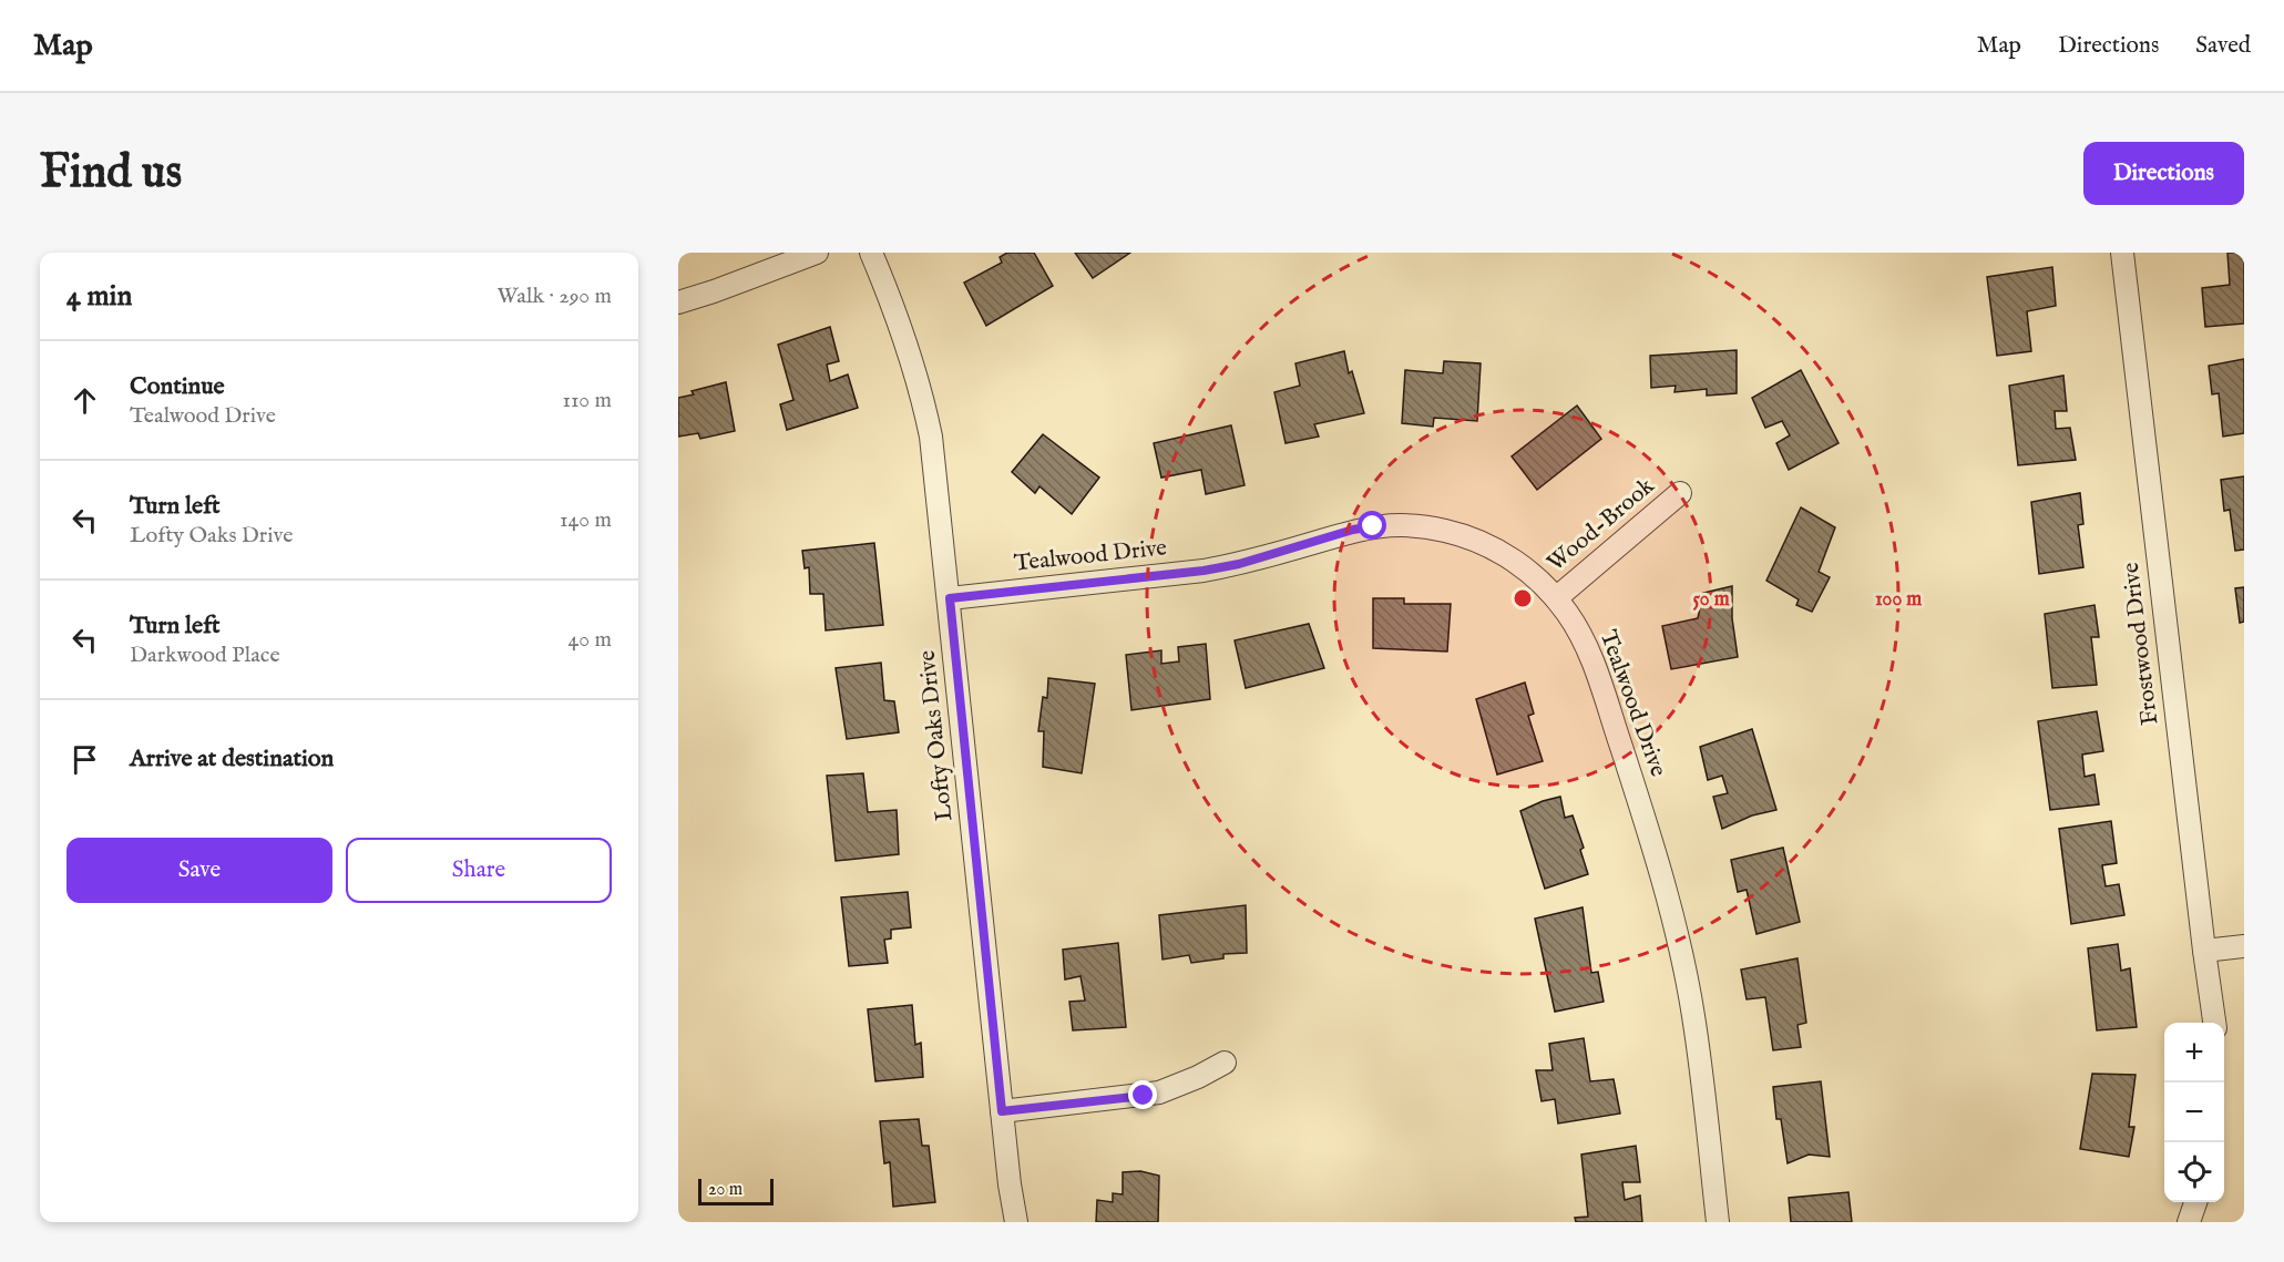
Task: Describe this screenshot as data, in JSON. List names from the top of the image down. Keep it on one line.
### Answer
{"streets":{"street":["Wood-Brook","Tealwood Drive","Frostwood Drive","Lofty Oaks Drive"]},"crossings":[["Wood-Brook","Tealwood Drive"],["Tealwood Drive","Lofty Oaks Drive"]],"scale_bar":"20 m","page":{"header":"Map","nav":["Map","Directions","Saved"],"buttons":["Directions",["Save","Share"]],"title":"Find us","heading":["4 min","Walk · 290 m"],"list":[["Continue","Tealwood Drive","110 m"],["Turn left","Lofty Oaks Drive","140 m"],["Turn left","Darkwood Place","40 m"],"Arrive at destination"],"map_buttons":["+","−"],"scale":"20 m"},"rings":["50 m","100 m"]}
